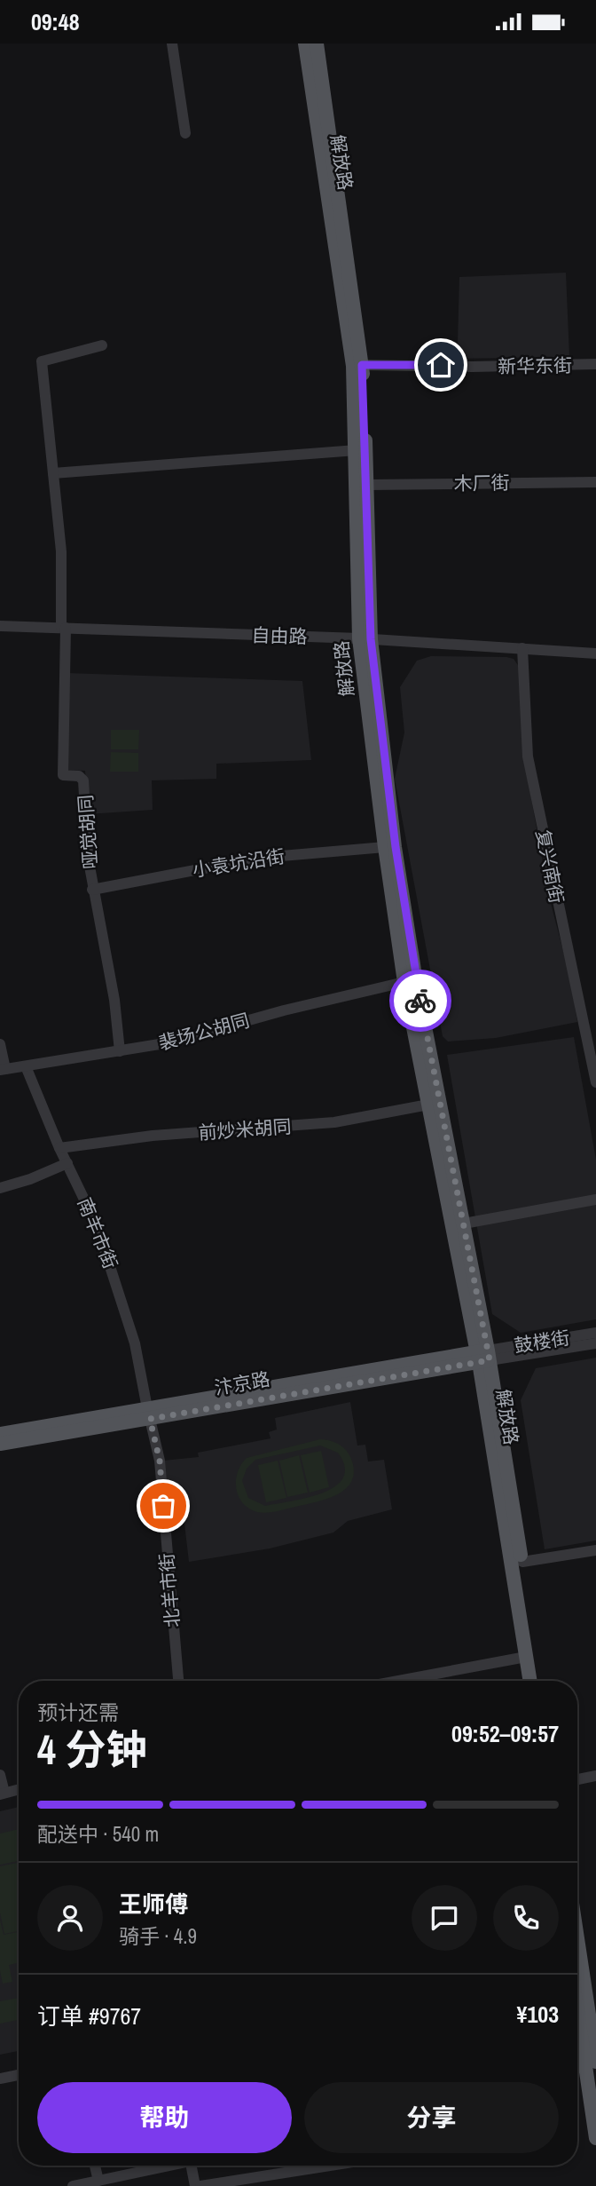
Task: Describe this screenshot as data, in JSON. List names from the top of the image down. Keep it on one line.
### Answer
{"streets":{"main road":["解放路","汴京路"],"street":["新华东街","木厂街","自由路","哑觉胡同","小袁坑沿街","复兴南街","裴场公胡同","前炒米胡同","南羊市街","鼓楼街","北羊市街"]},"crossings":[["解放路","新华东街"],["解放路","木厂街"],["解放路","自由路"],["解放路","小袁坑沿街"],["解放路","裴场公胡同"],["解放路","前炒米胡同"],["解放路","鼓楼街"],["解放路","汴京路"],["自由路","哑觉胡同"],["自由路","复兴南街"],["哑觉胡同","小袁坑沿街"],["哑觉胡同","裴场公胡同"],["裴场公胡同","南羊市街"],["前炒米胡同","南羊市街"],["南羊市街","汴京路"],["南羊市街","北羊市街"],["鼓楼街","汴京路"],["汴京路","北羊市街"]],"page":{"status":"09:48","heading":["4 分钟","预计还需","09:52–09:57"],"panel":["王师傅","骑手 · 4.9","订单 #9767","¥103"],"bar":"配送中 · 540 m","buttons":["帮助","分享"]}}
